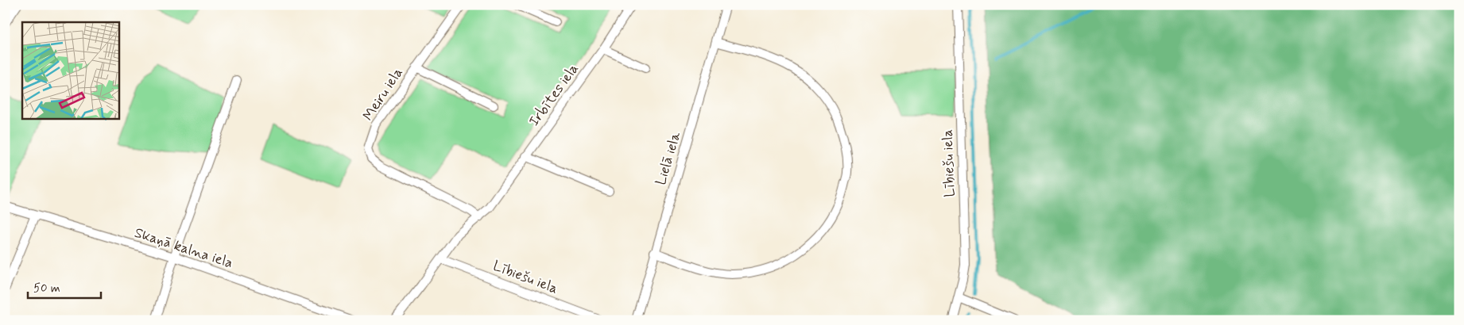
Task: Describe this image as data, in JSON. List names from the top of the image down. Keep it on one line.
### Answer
{"streets":{"street":["Meiru iela","Irbītes iela","Lielā iela","Lībiešu iela","Skaņā kalna iela"]},"crossings":[["Meiru iela","Irbītes iela"],["Irbītes iela","Lībiešu iela"]],"scale_bar":"50 m"}
